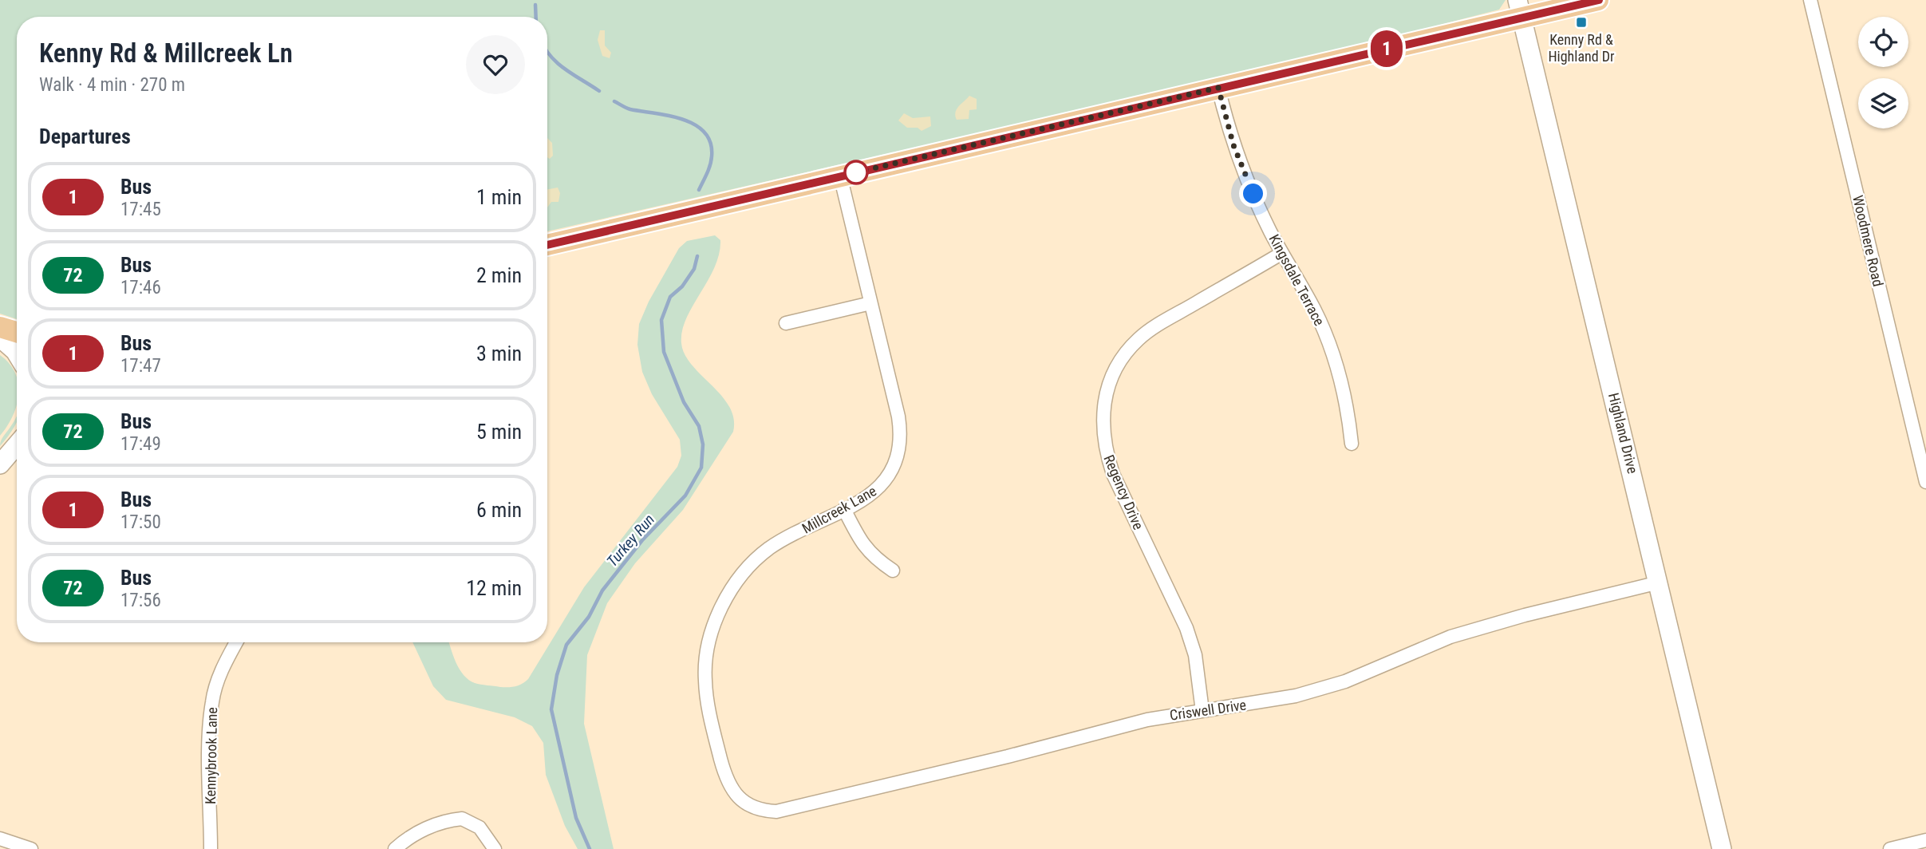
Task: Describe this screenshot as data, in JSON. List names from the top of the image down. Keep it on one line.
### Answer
{"streets":{"street":["Woodmere Road","Kingsdale Terrace","Highland Drive","Regency Drive","Millcreek Lane","Criswell Drive","Kennybrook Lane"]},"crossings":[["Kingsdale Terrace","Regency Drive"],["Highland Drive","Criswell Drive"],["Regency Drive","Criswell Drive"],["Millcreek Lane","Criswell Drive"]],"water":["Turkey Run"],"places":{"transit":["Kenny Rd & Highland Dr"]},"lines":["bus line 1"],"page":{"on_map":"1","heading":[["Kenny Rd & Millcreek Ln","Walk · 4 min · 270 m"],"Departures"],"list":[{"mark":"1","name":"Bus","note":"17:45","value":"1 min"},{"mark":"72","name":"Bus","note":"17:46","value":"2 min"},{"mark":"1","name":"Bus","note":"17:47","value":"3 min"},{"mark":"72","name":"Bus","note":"17:49","value":"5 min"},{"mark":"1","name":"Bus","note":"17:50","value":"6 min"},{"mark":"72","name":"Bus","note":"17:56","value":"12 min"}]}}
